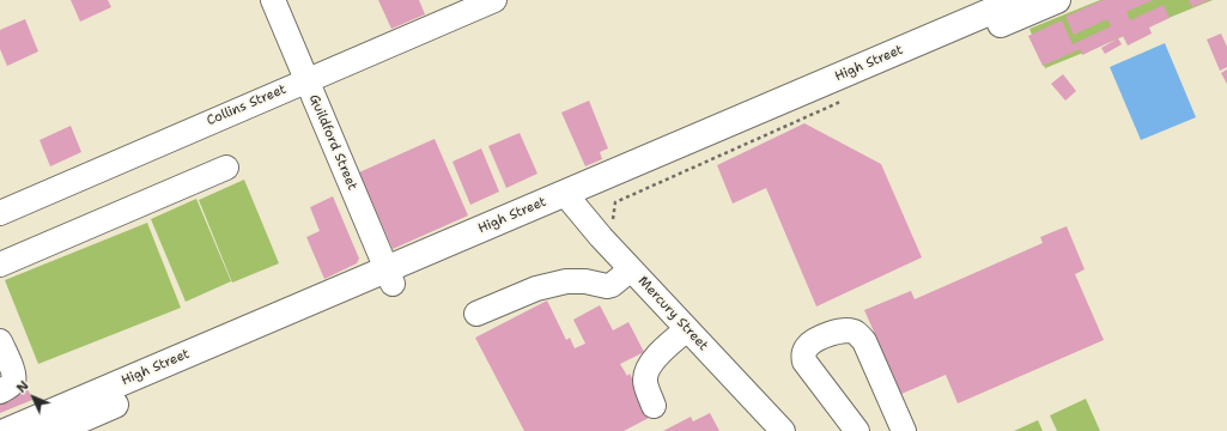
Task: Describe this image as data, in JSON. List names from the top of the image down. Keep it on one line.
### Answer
{"streets":{"main road":["High Street"],"street":["Collins Street","Guildford Street","Mercury Street"]},"crossings":[["High Street","Guildford Street"],["High Street","Mercury Street"],["Collins Street","Guildford Street"]],"north":"top left"}
